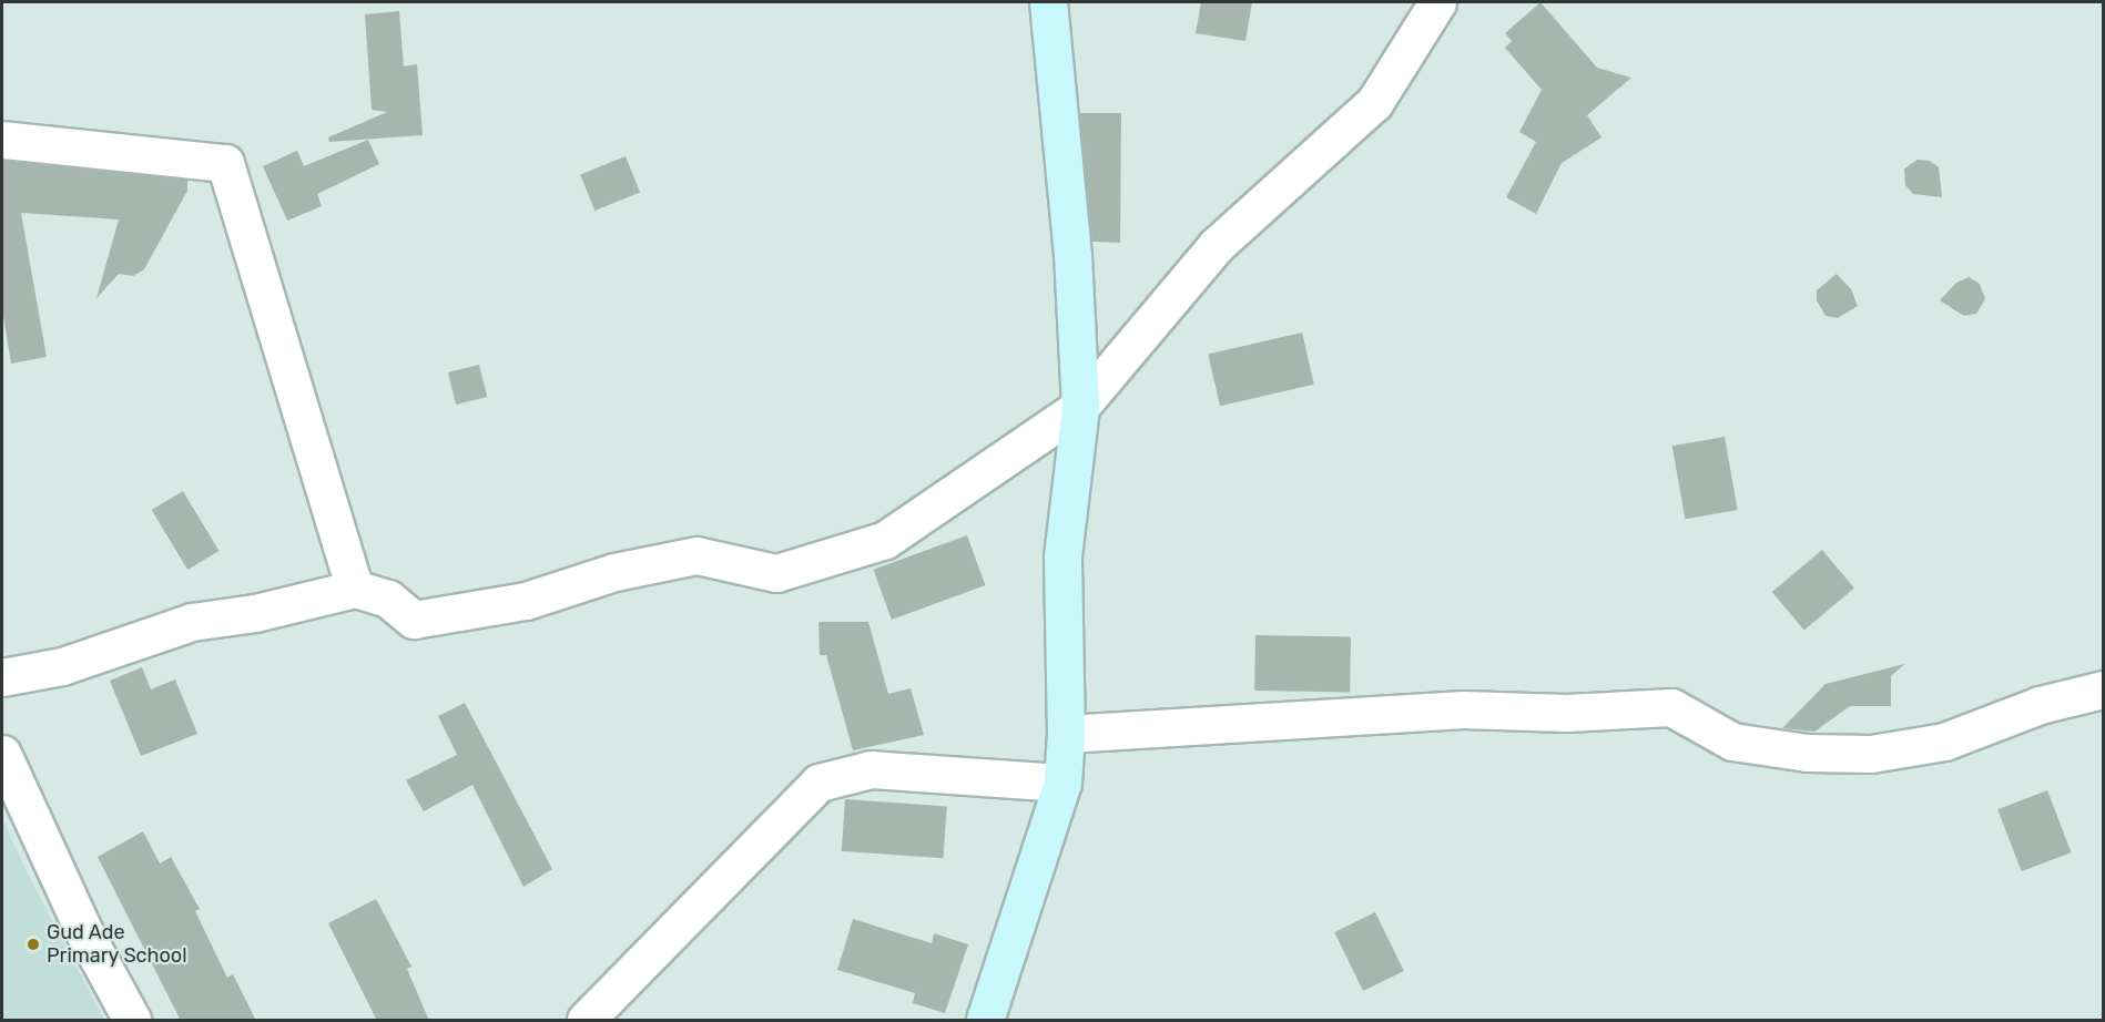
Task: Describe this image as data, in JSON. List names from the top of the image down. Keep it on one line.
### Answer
{"places":["Gud Ade Primary School"]}
